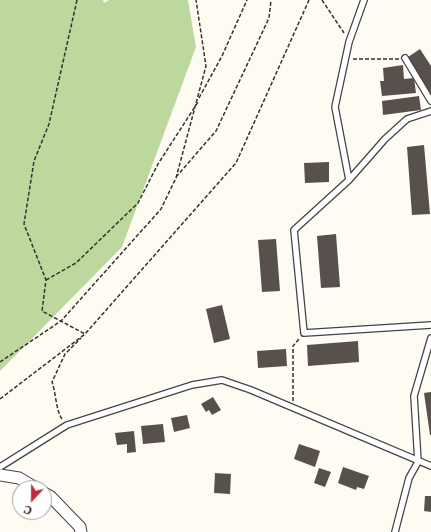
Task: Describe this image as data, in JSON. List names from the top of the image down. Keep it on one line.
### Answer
{"north":"bottom"}
